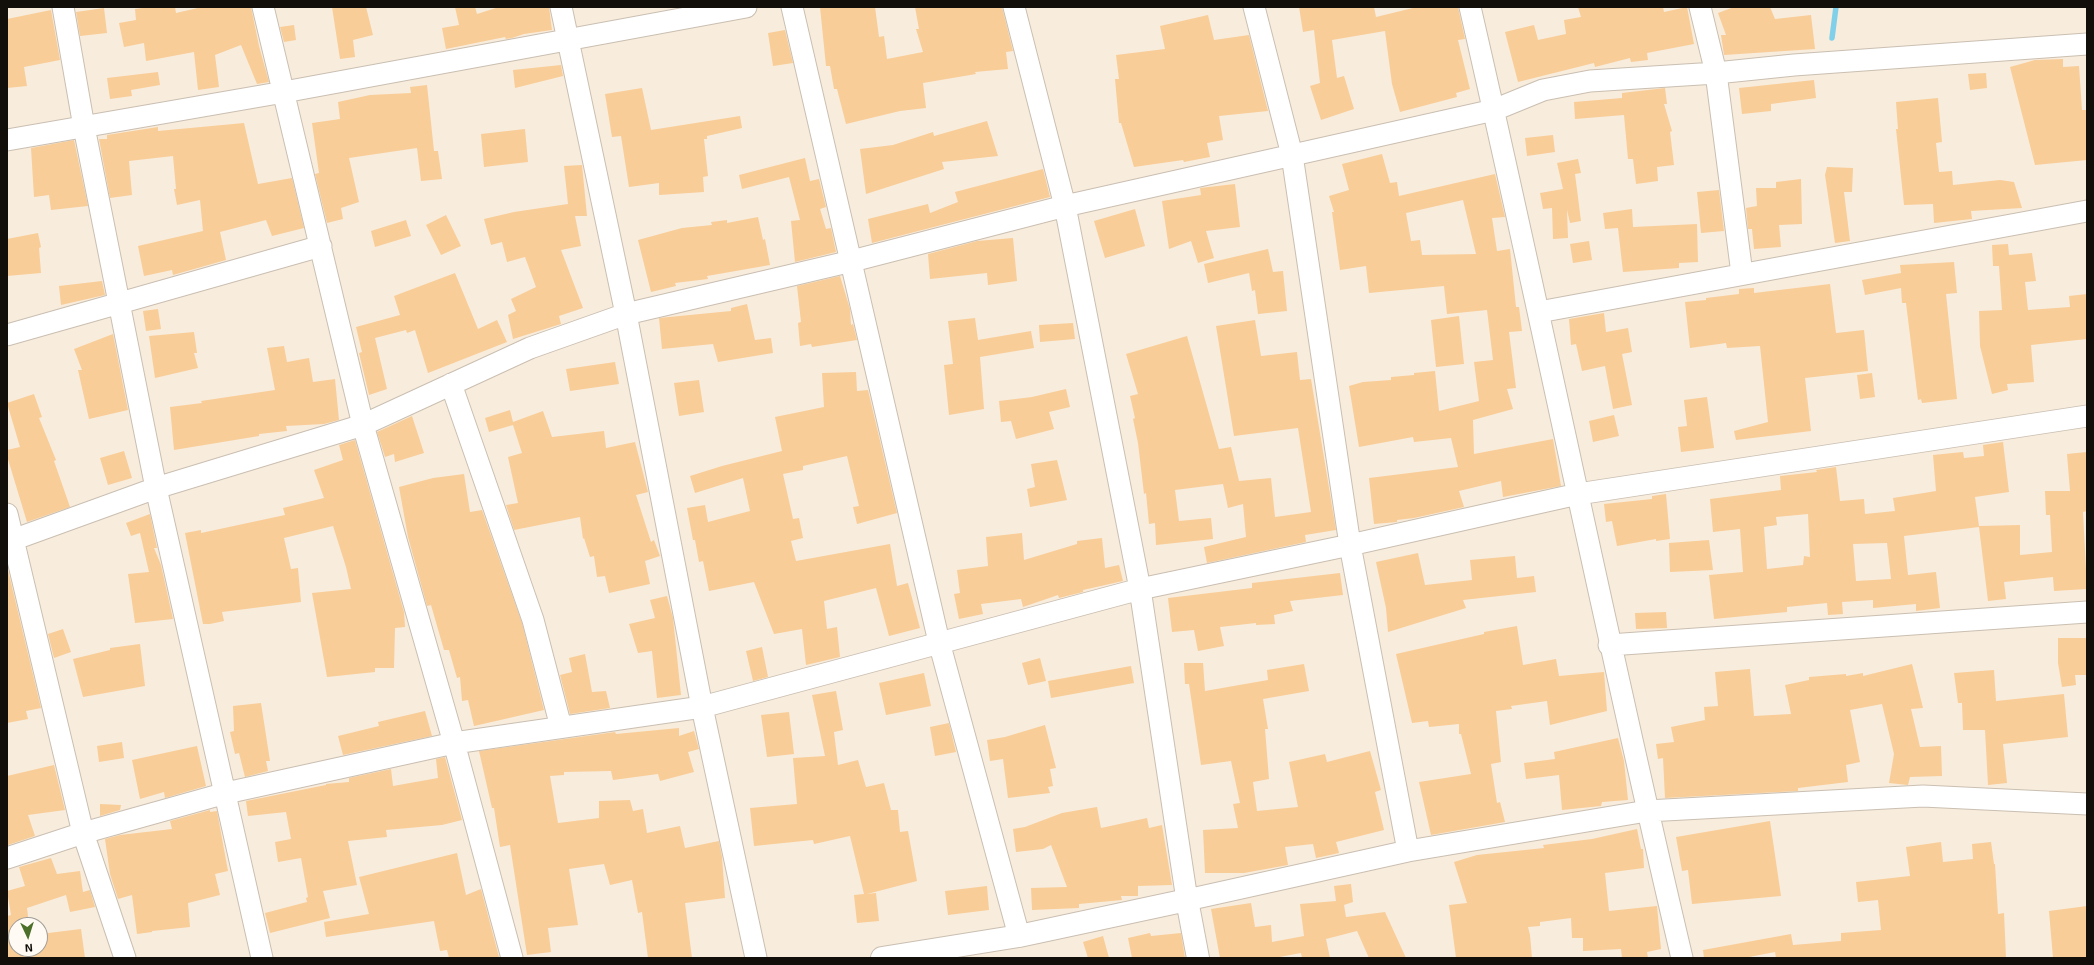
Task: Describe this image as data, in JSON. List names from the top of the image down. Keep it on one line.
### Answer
{"north":"bottom"}
